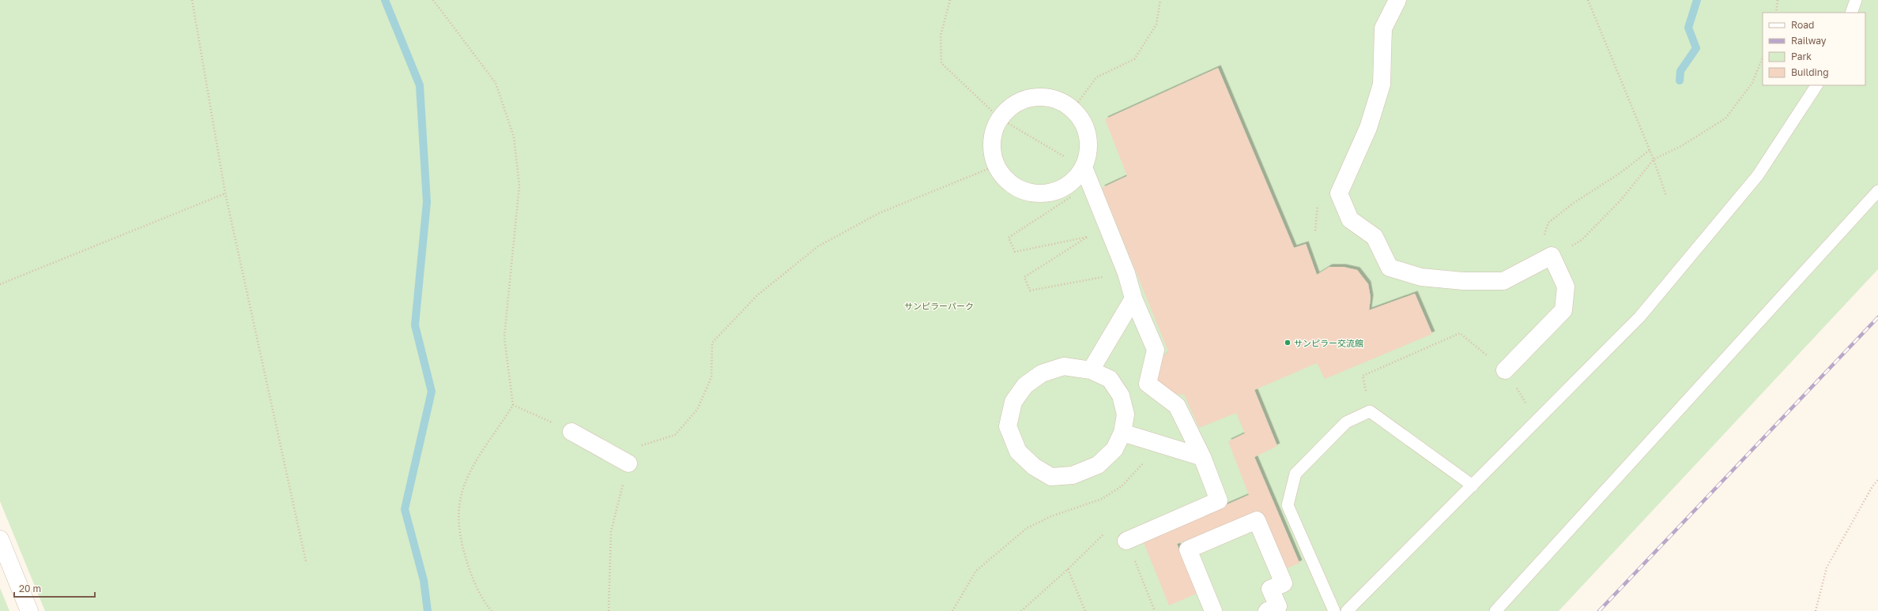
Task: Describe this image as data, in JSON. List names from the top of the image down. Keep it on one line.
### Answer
{"parks":["サンピラーパーク"],"places":["サンピラー交流館"],"legend":["Road","Railway","Park","Building"],"scale_bar":"20 m"}
